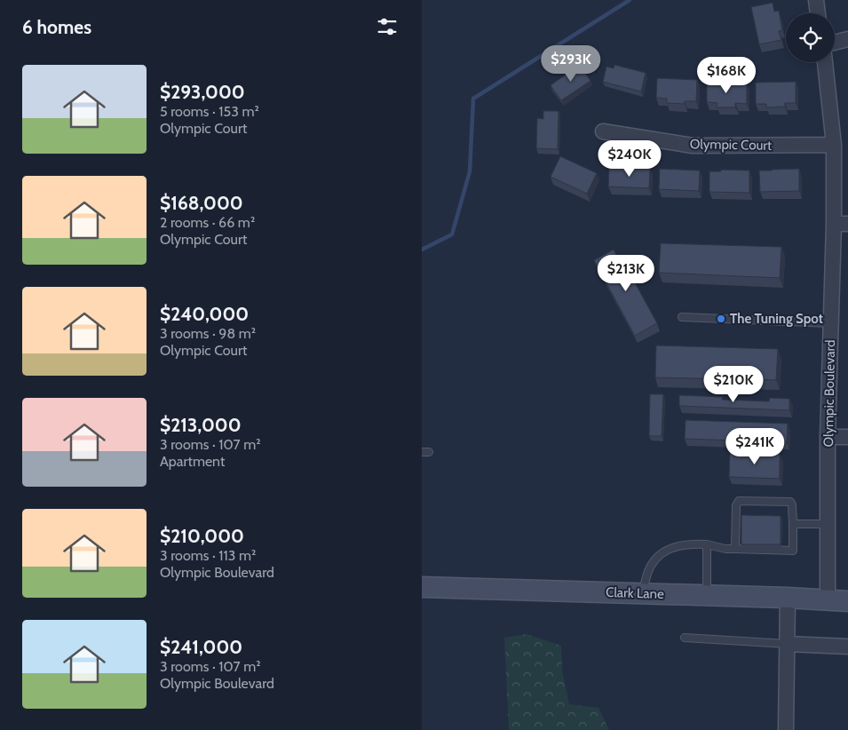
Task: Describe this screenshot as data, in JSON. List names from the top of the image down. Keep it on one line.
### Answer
{"streets":{"main road":["Clark Lane"],"street":["Olympic Court","Olympic Boulevard"]},"crossings":[["Olympic Court","Olympic Boulevard"],["Olympic Boulevard","Clark Lane"]],"places":["The Tuning Spot"],"page":{"heading":"6 homes","price":["$293K","$168K","$240K","$213K","$210K","$241K"],"list":[{"name":"$293,000","note":"5 rooms · 153 m² · Olympic Court"},{"name":"$168,000","note":"2 rooms · 66 m² · Olympic Court"},{"name":"$240,000","note":"3 rooms · 98 m² · Olympic Court"},{"name":"$213,000","note":"3 rooms · 107 m² · Apartment"},{"name":"$210,000","note":"3 rooms · 113 m² · Olympic Boulevard"},{"name":"$241,000","note":"3 rooms · 107 m² · Olympic Boulevard"}]}}
